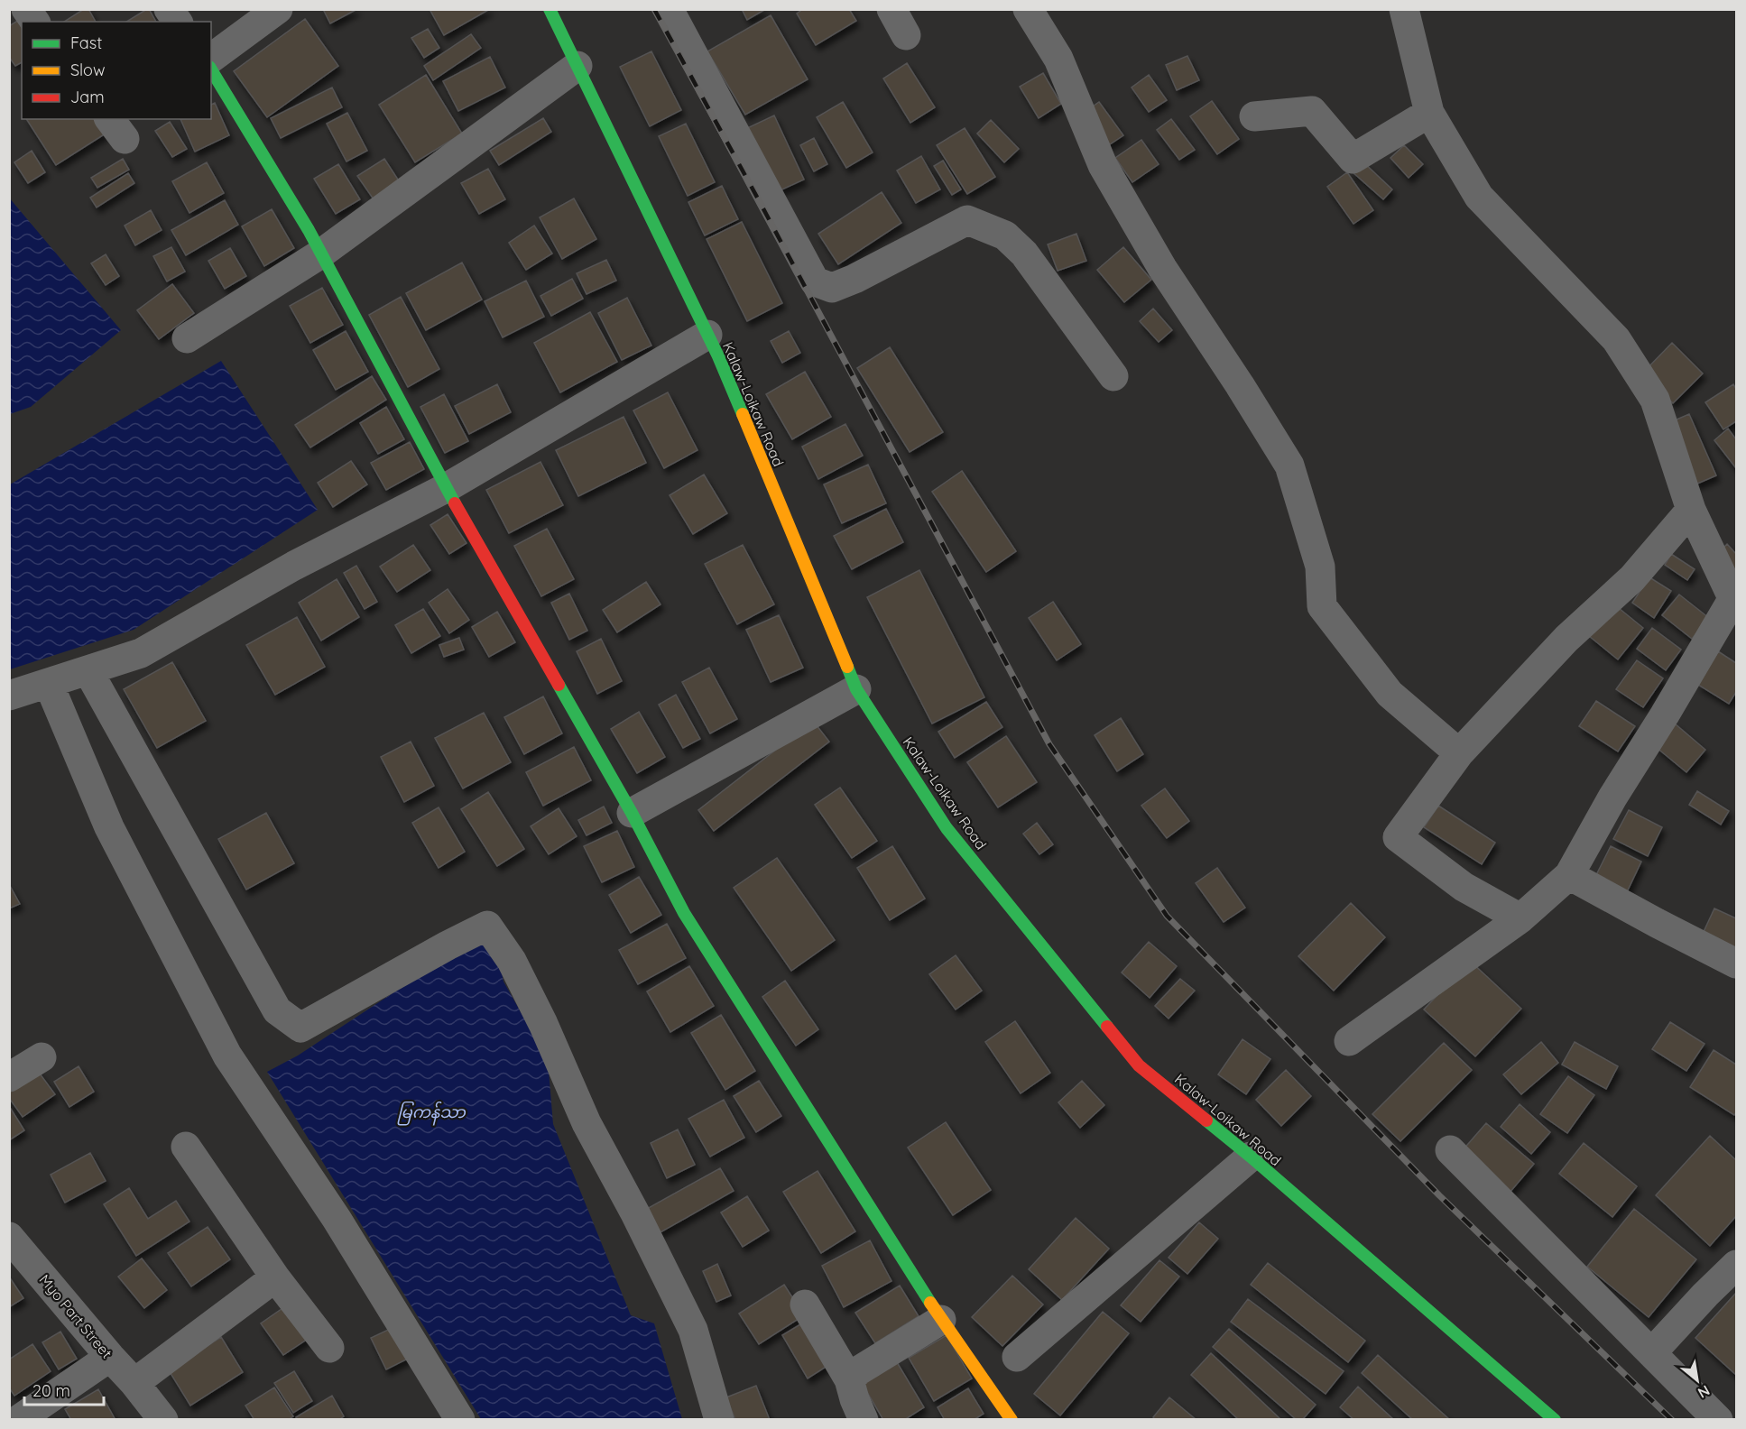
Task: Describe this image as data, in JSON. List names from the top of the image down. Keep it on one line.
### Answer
{"streets":{"main road":["Kalaw-Loikaw Road"],"street":["Myo Part Street"]},"water":["မြကန်သာ"],"legend":["Fast","Slow","Jam"],"scale_bar":"20 m","north":"bottom right"}
